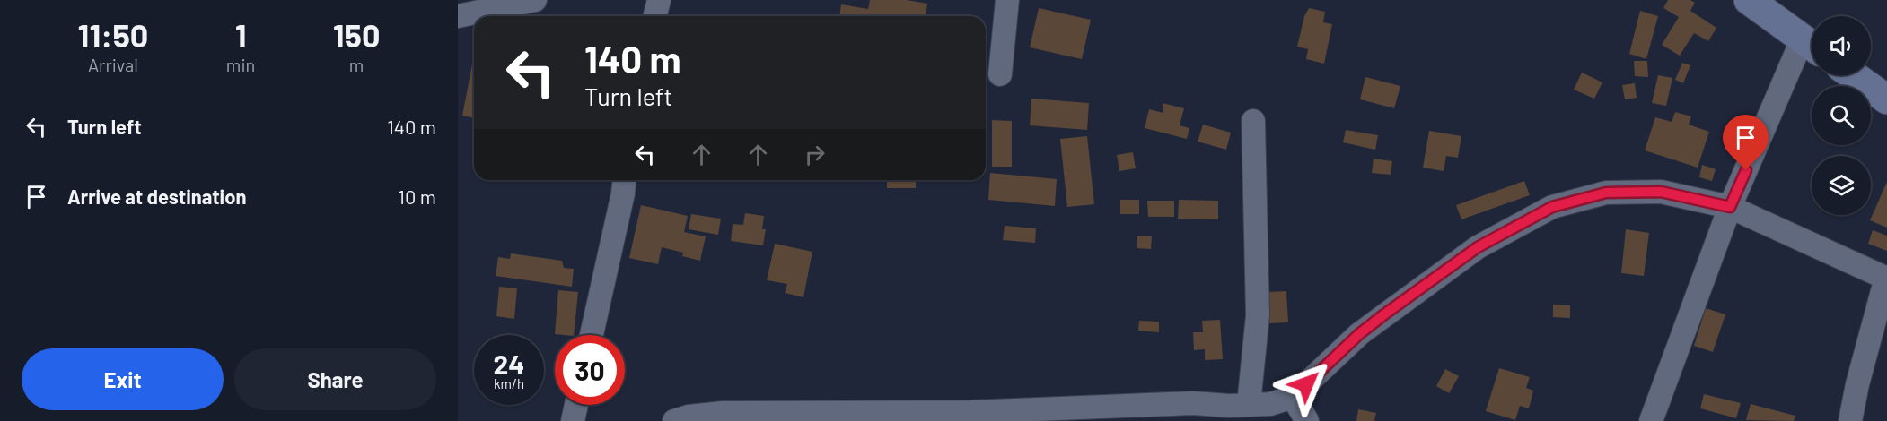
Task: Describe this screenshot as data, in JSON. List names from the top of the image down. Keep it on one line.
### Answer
{"page":{"eta":["11:50","Arrival","1","min","150","m"],"turn":["140 m","Turn left"],"list":[{"name":"Turn left","value":"140 m"},{"name":"Arrive at destination","value":"10 m"}],"speed":"24 km/h","limit":"30","buttons":["Exit","Share"]}}
